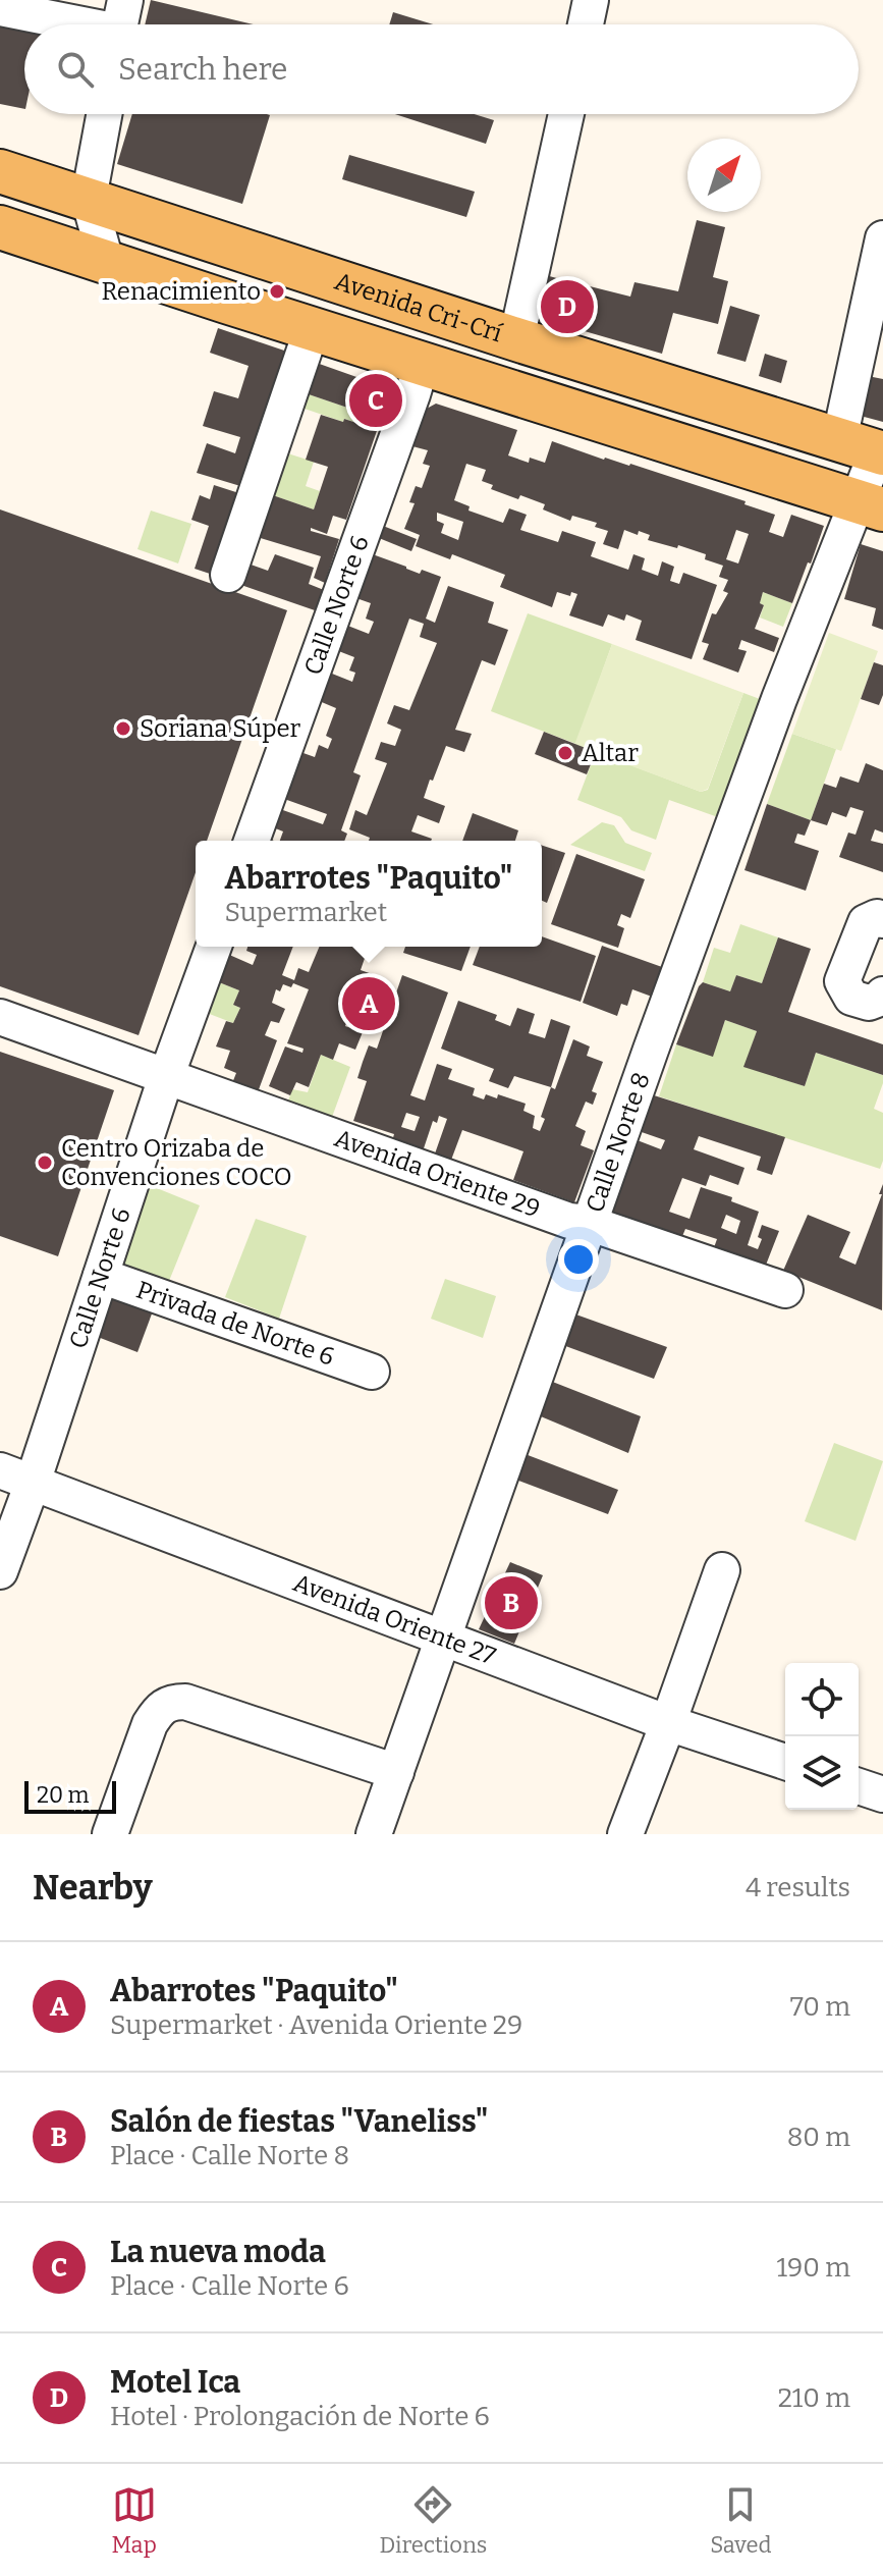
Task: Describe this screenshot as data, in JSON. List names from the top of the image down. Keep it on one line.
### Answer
{"streets":{"main road":["Avenida Cri-Crí"],"street":["Calle Norte 6","Calle Norte 8","Avenida Oriente 29","Privada de Norte 6","Avenida Oriente 27"]},"crossings":[["Avenida Cri-Crí","Calle Norte 8"],["Calle Norte 6","Avenida Oriente 29"],["Calle Norte 6","Privada de Norte 6"],["Calle Norte 6","Avenida Oriente 27"],["Calle Norte 8","Avenida Oriente 29"],["Calle Norte 8","Avenida Oriente 27"]],"places":["Renacimiento","Soriana Súper","Altar","Centro Orizaba de Convenciones COCO"],"scale_bar":"20 m","north":"top right","page":{"search":"Search here","pins":["D","C","A","B"],"popup":["Abarrotes \"Paquito\"","Supermarket"],"scale":"20 m","heading":["Nearby","4 results"],"list":[{"mark":"A","name":"Abarrotes \"Paquito\"","note":"Supermarket · Avenida Oriente 29","value":"70 m"},{"mark":"B","name":"Salón de fiestas \"Vaneliss\"","note":"Place · Calle Norte 8","value":"80 m"},{"mark":"C","name":"La nueva moda","note":"Place · Calle Norte 6","value":"190 m"},{"mark":"D","name":"Motel Ica","note":"Hotel · Prolongación de Norte 6","value":"210 m"}],"nav":["Map","Directions","Saved"]}}
